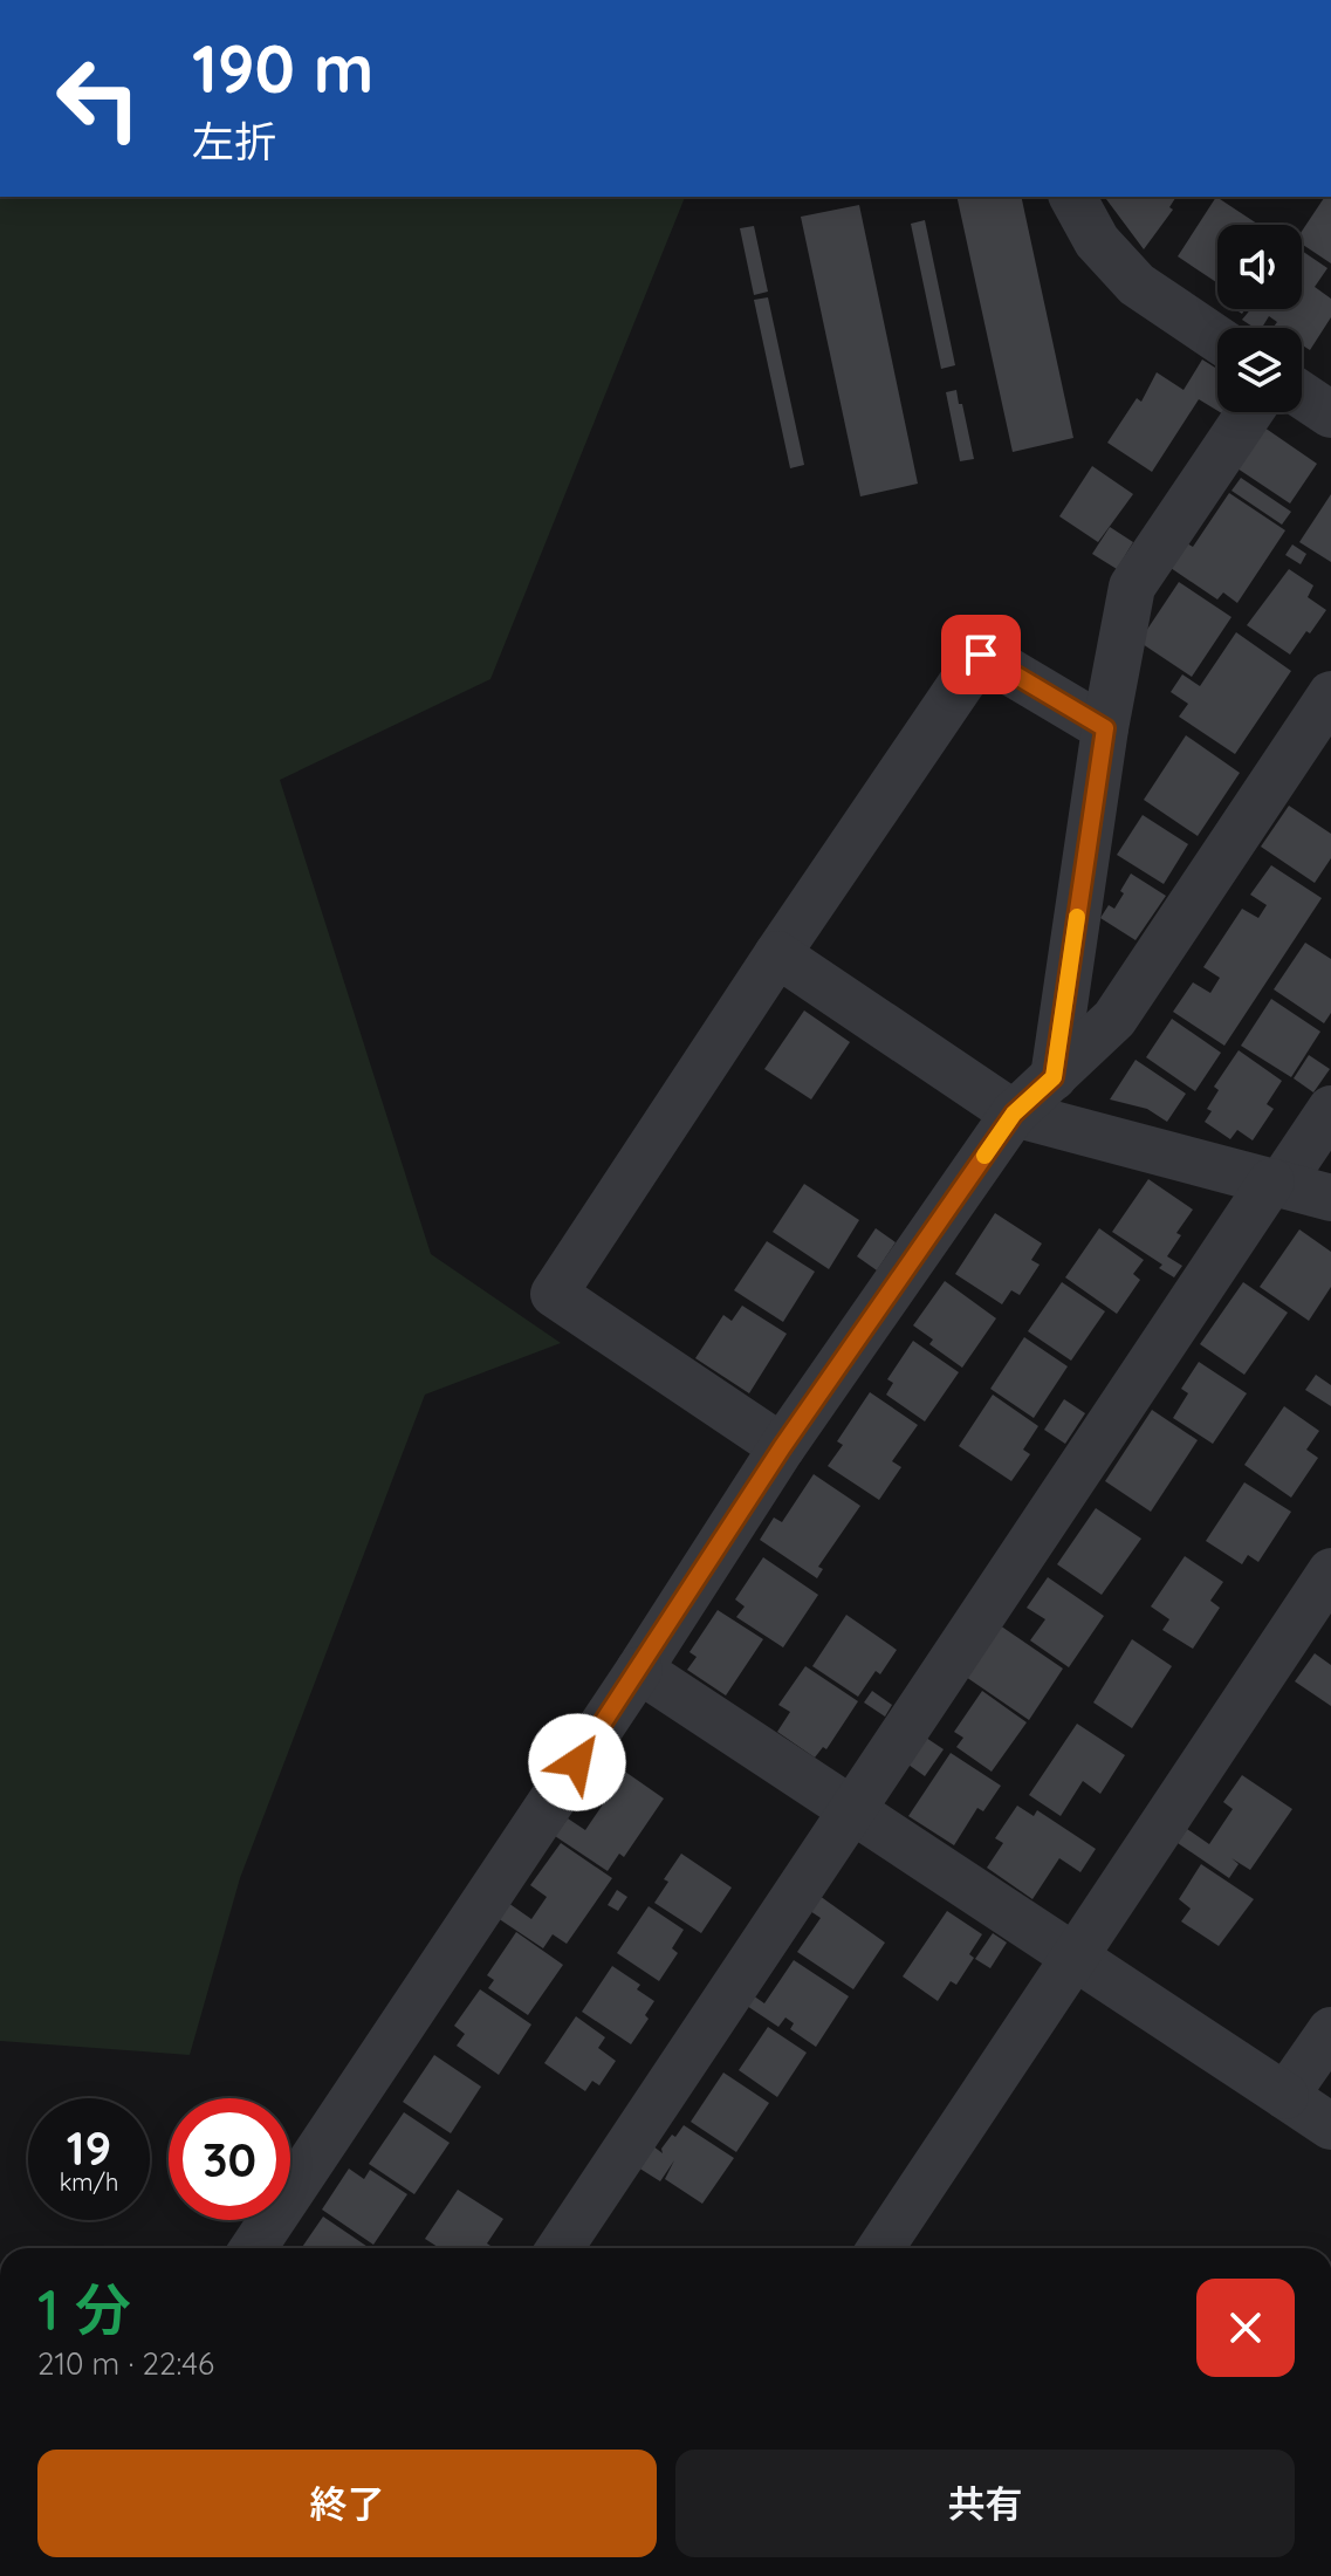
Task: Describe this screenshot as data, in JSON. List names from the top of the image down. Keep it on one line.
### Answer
{"page":{"turn":["190 m","左折"],"speed":"19 km/h","limit":"30","heading":["1 分","210 m · 22:46"],"buttons":["終了","共有"]}}
